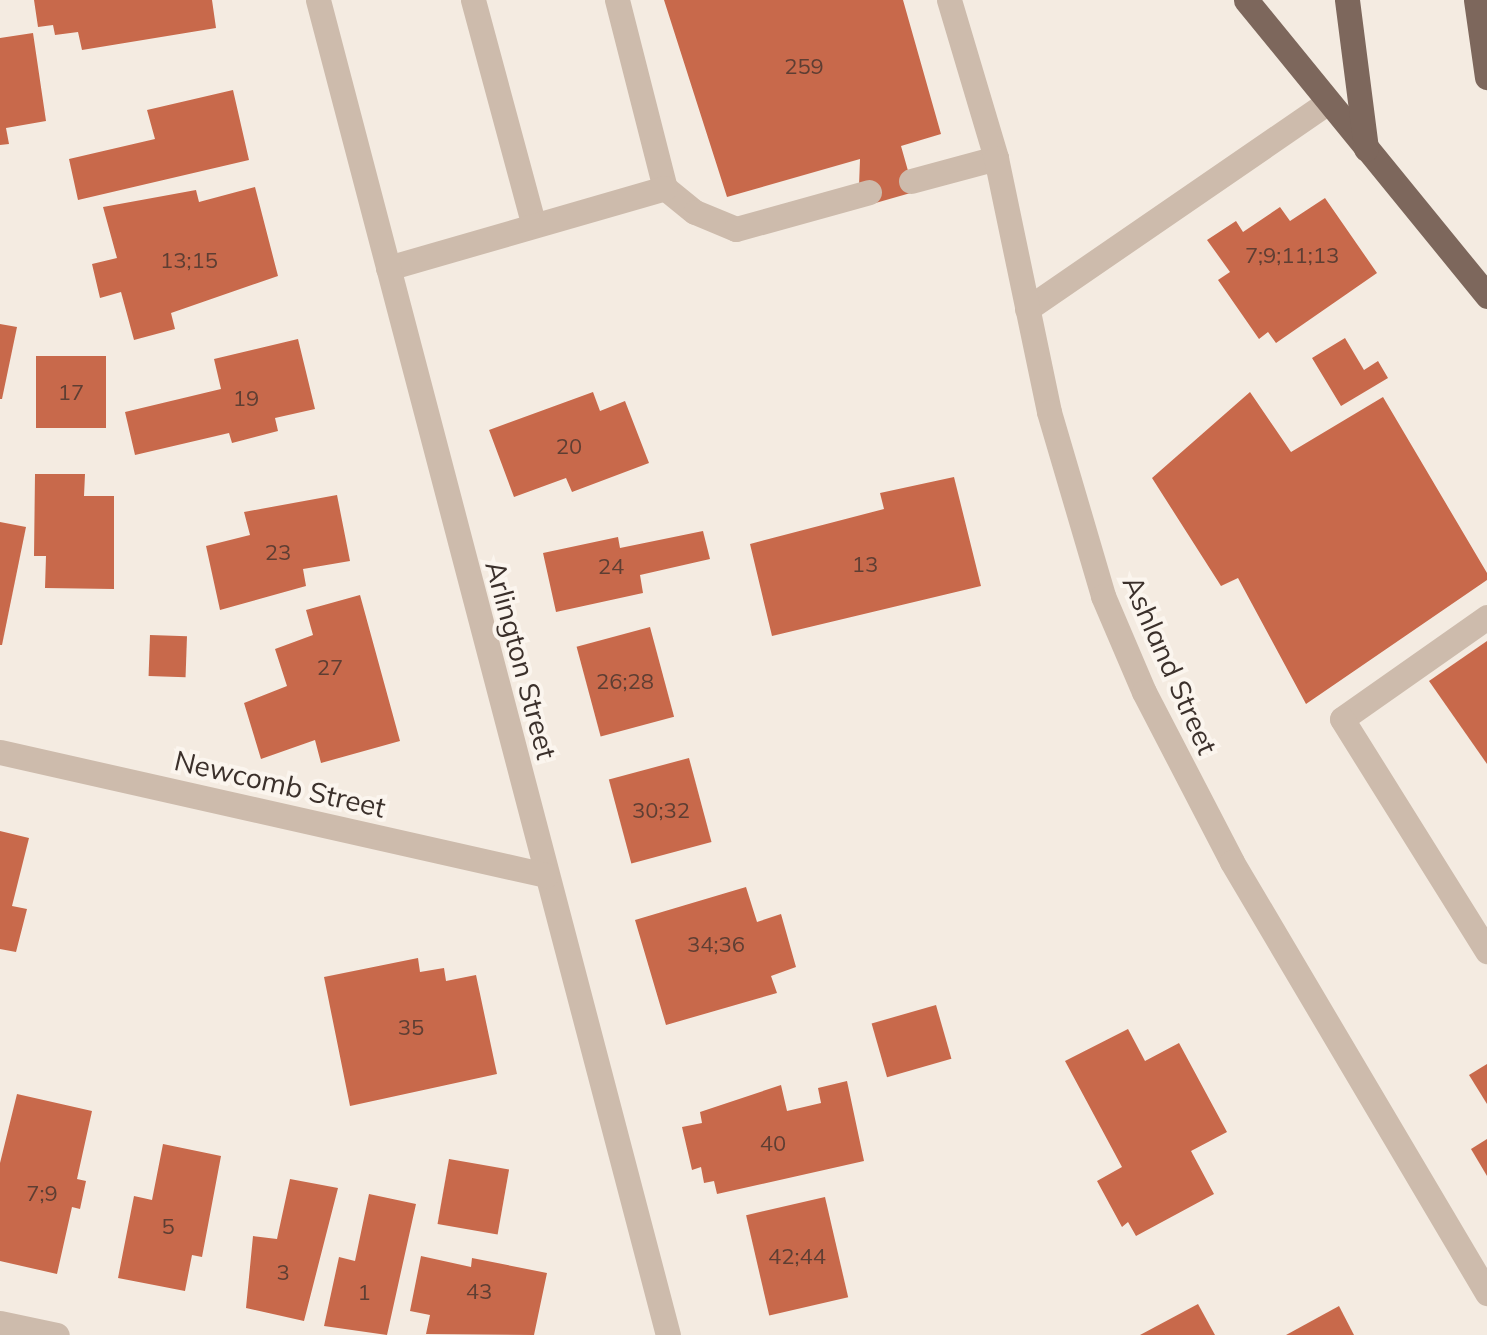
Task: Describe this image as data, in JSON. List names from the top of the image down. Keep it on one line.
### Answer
{"streets":{"street":["Arlington Street","Ashland Street","Newcomb Street"]},"crossings":[["Arlington Street","Newcomb Street"]],"house_numbers":["259","7;9;11;13","13;15","17","19","20","23","13","24","27","26;28","30;32","34;36","35","40","7;9","5","42;44","3","43","1"]}
